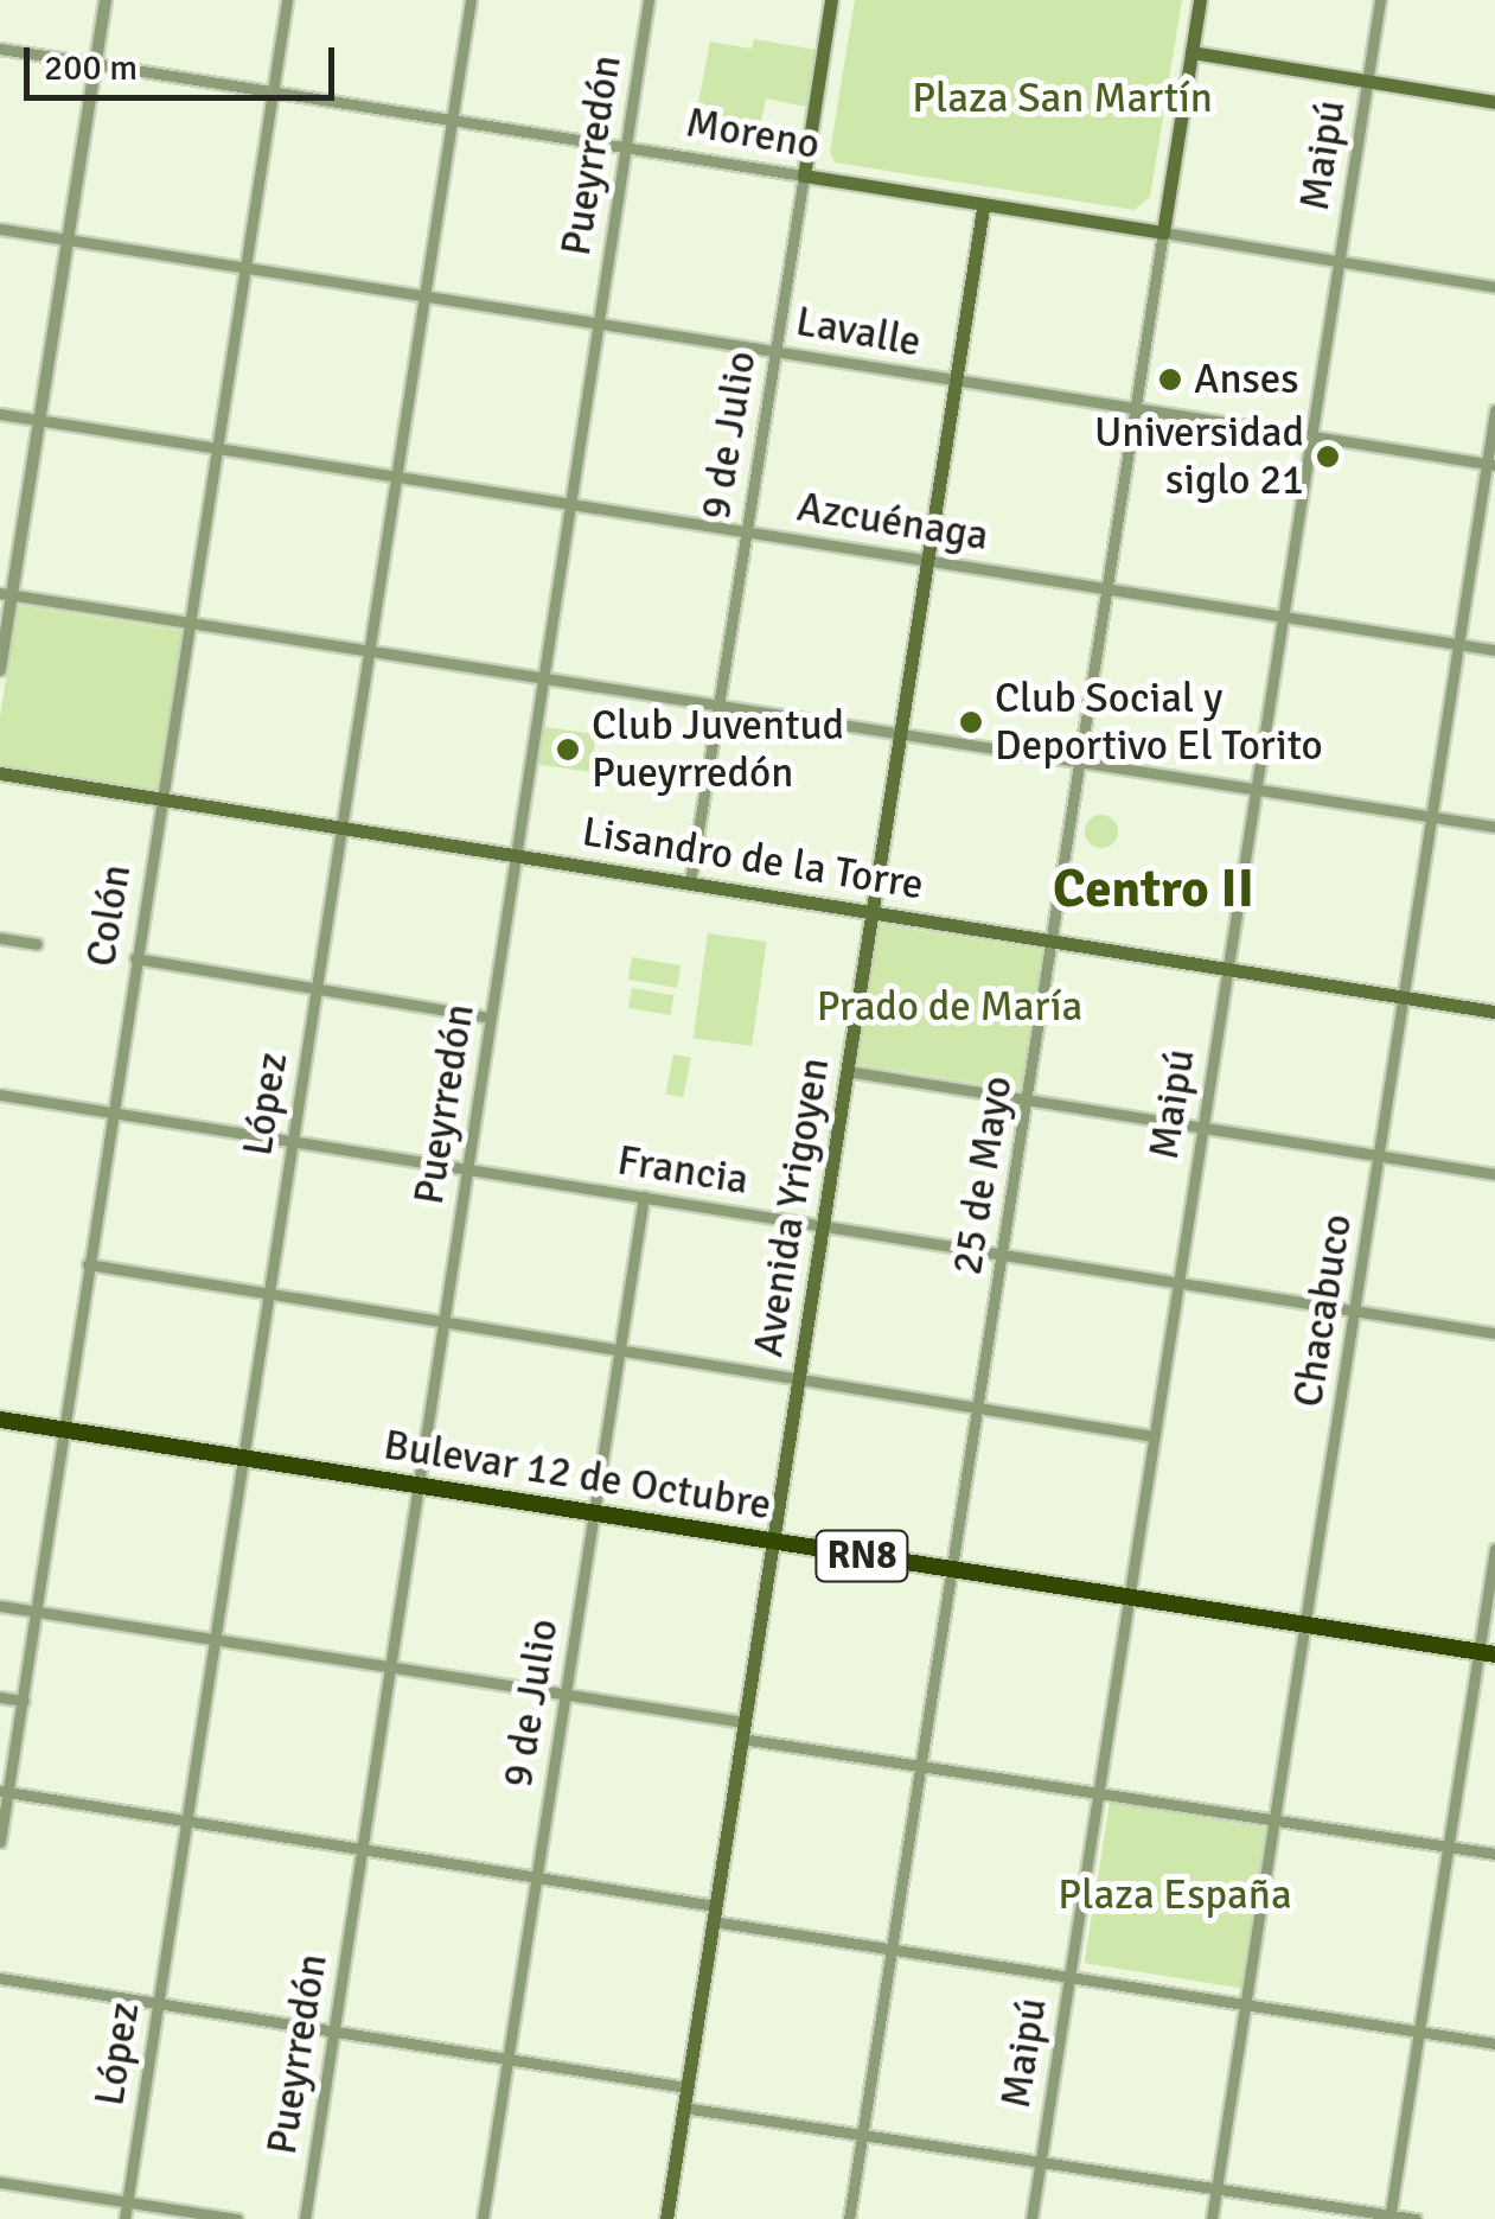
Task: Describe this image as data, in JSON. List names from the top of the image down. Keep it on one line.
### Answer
{"streets":{"highway":["Bulevar 12 de Octubre","RN8"],"main road":["Moreno","9 de Julio","Lisandro de la Torre","25 de Mayo","Avenida Yrigoyen"],"street":["Pueyrredón","Maipú","Lavalle","Azcuénaga","Colón","López","Francia","Chacabuco"]},"crossings":[["Moreno","Pueyrredón"],["Moreno","Maipú"],["Moreno","9 de Julio"],["Moreno","Colón"],["Moreno","López"],["Moreno","25 de Mayo"],["Moreno","Avenida Yrigoyen"],["Pueyrredón","Lavalle"],["Pueyrredón","Azcuénaga"],["Pueyrredón","Lisandro de la Torre"],["Pueyrredón","Francia"],["Pueyrredón","Bulevar 12 de Octubre"],["Maipú","Lavalle"],["Maipú","Azcuénaga"],["Maipú","Lisandro de la Torre"],["Maipú","Francia"],["Maipú","Bulevar 12 de Octubre"],["Lavalle","9 de Julio"],["Lavalle","Colón"],["Lavalle","López"],["Lavalle","25 de Mayo"],["Lavalle","Avenida Yrigoyen"],["Lavalle","Chacabuco"],["9 de Julio","Azcuénaga"],["9 de Julio","Lisandro de la Torre"],["9 de Julio","Francia"],["9 de Julio","Bulevar 12 de Octubre"],["Azcuénaga","Colón"],["Azcuénaga","López"],["Azcuénaga","25 de Mayo"],["Azcuénaga","Avenida Yrigoyen"],["Azcuénaga","Chacabuco"],["Lisandro de la Torre","Colón"],["Lisandro de la Torre","López"],["Lisandro de la Torre","25 de Mayo"],["Lisandro de la Torre","Avenida Yrigoyen"],["Lisandro de la Torre","Chacabuco"],["Colón","Francia"],["Colón","Bulevar 12 de Octubre"],["López","Francia"],["López","Bulevar 12 de Octubre"],["Francia","25 de Mayo"],["Francia","Avenida Yrigoyen"],["Francia","Chacabuco"],["25 de Mayo","Bulevar 12 de Octubre"],["Avenida Yrigoyen","Bulevar 12 de Octubre"],["Chacabuco","Bulevar 12 de Octubre"]],"districts":["Centro II"],"parks":["Plaza San Martín","Prado de María","Plaza España"],"places":["Anses","Universidad siglo 21","Club Social y Deportivo El Torito","Club Juventud Pueyrredón"],"scale_bar":"200 m"}
